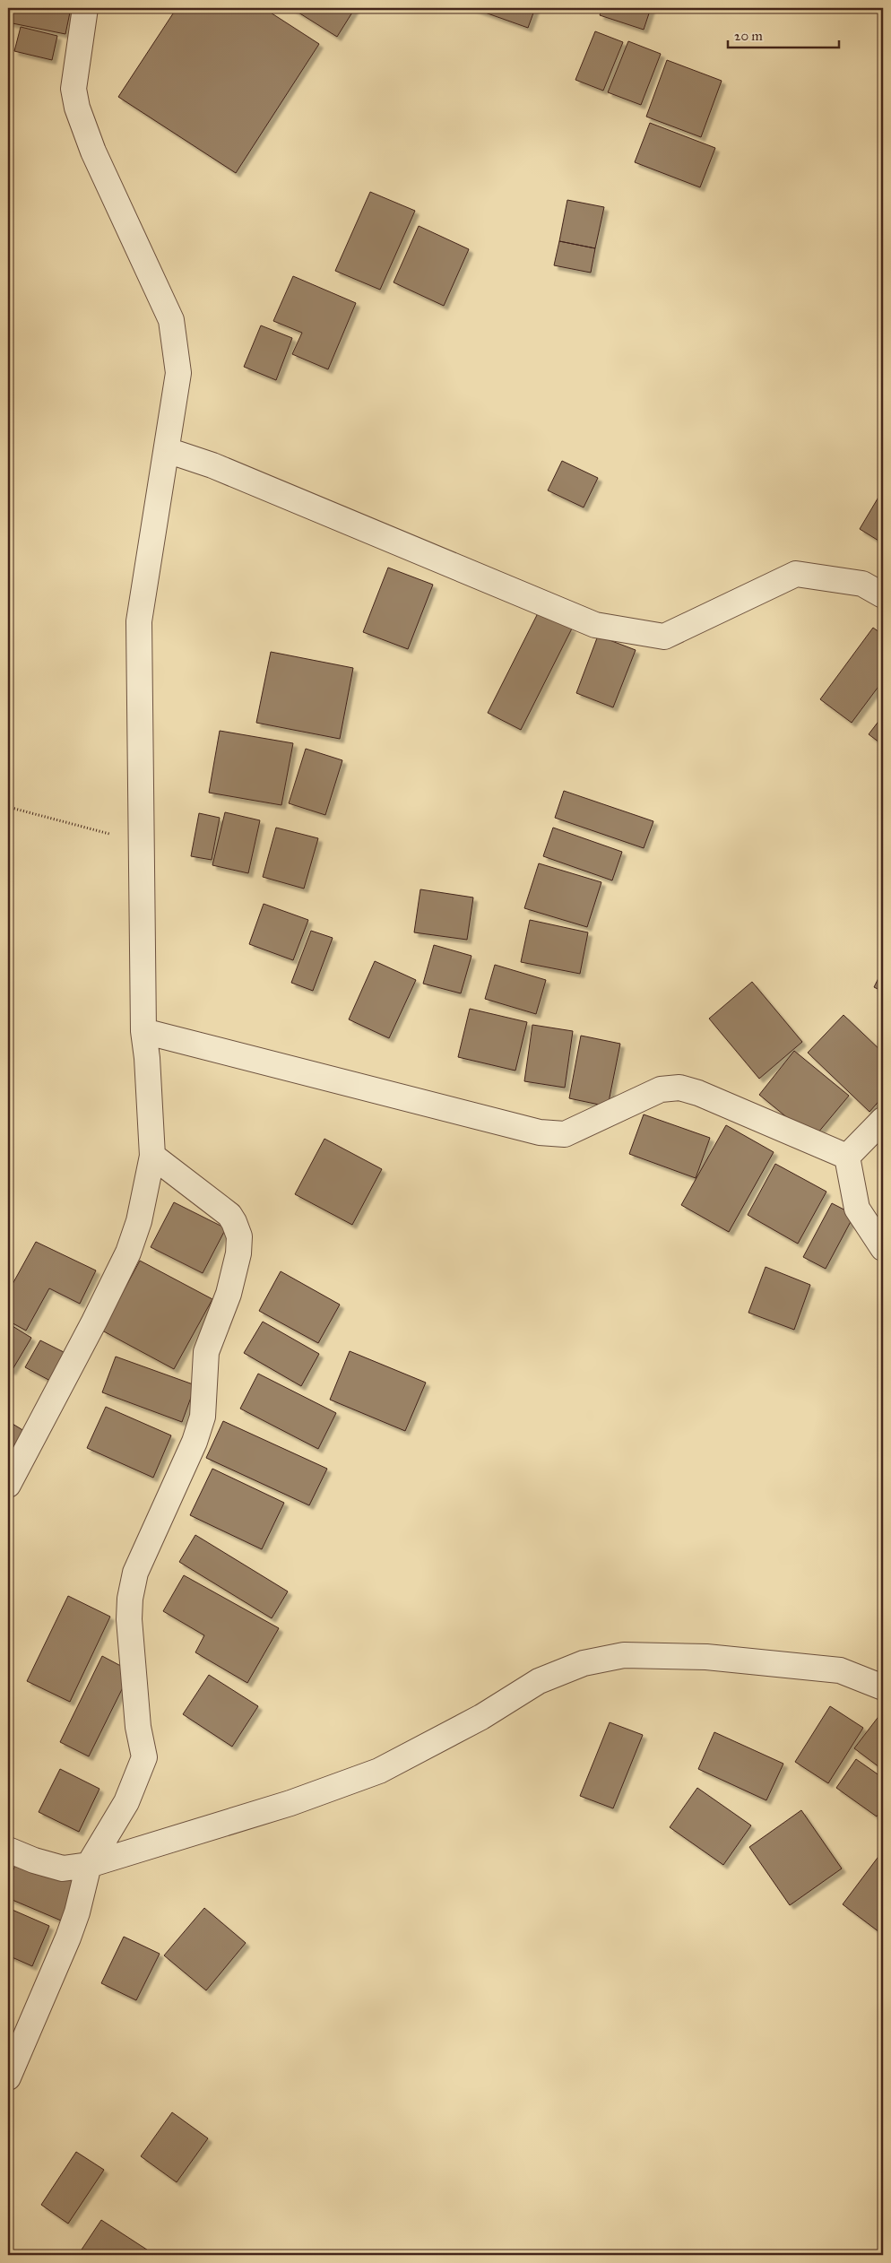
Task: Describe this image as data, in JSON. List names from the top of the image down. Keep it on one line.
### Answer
{"scale_bar":"20 m"}
